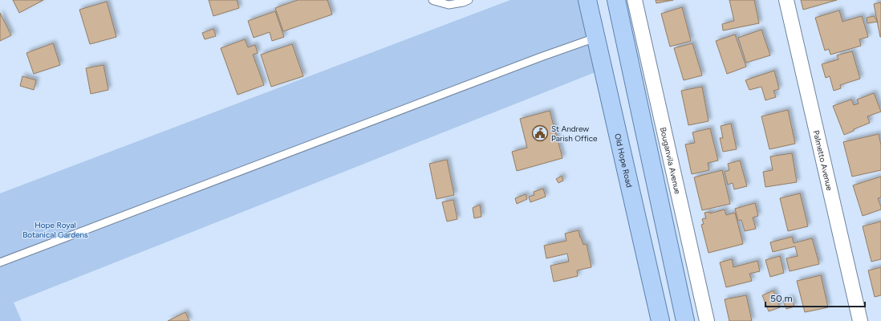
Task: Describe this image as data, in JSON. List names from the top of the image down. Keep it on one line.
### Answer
{"streets":{"main road":["Old Hope Road"],"street":["Bouganvila Avenue","Palmetto Avenue"]},"parks":["Hope Royal Botanical Gardens"],"places":{"public building":["St Andrew Parish Office"]},"scale_bar":"50 m"}
